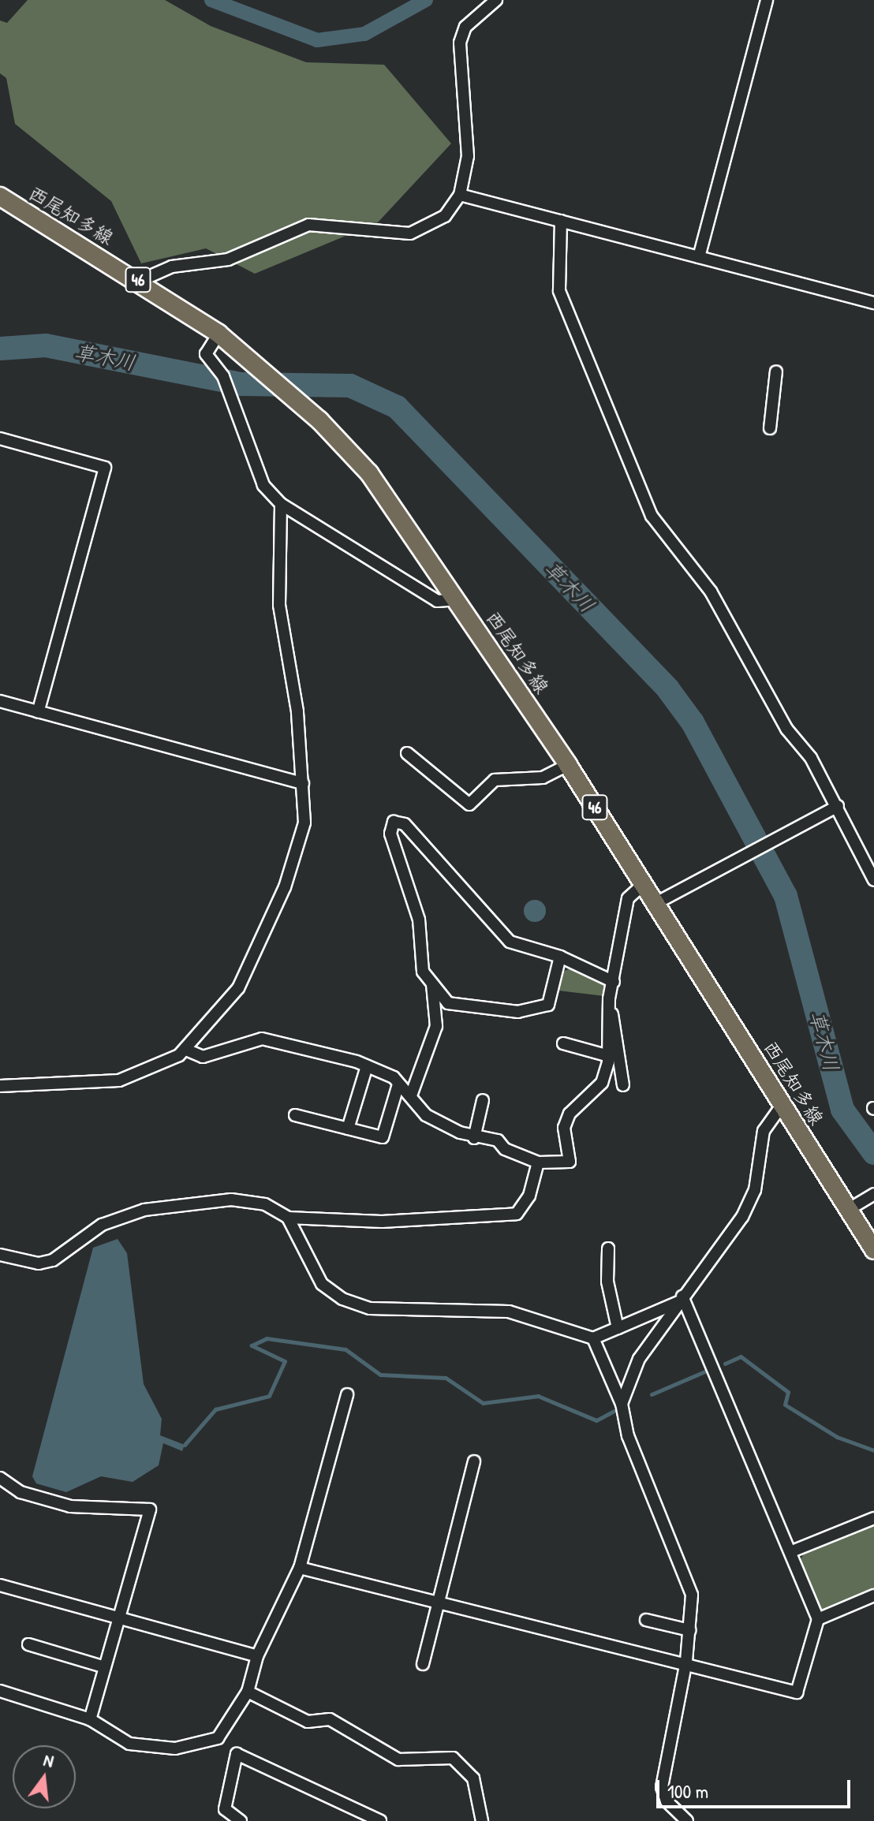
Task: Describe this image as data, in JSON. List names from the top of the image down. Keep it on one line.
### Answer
{"streets":{"main road":["西尾知多線","46"]},"water":["草木川"],"scale_bar":"100 m","north":"top"}
